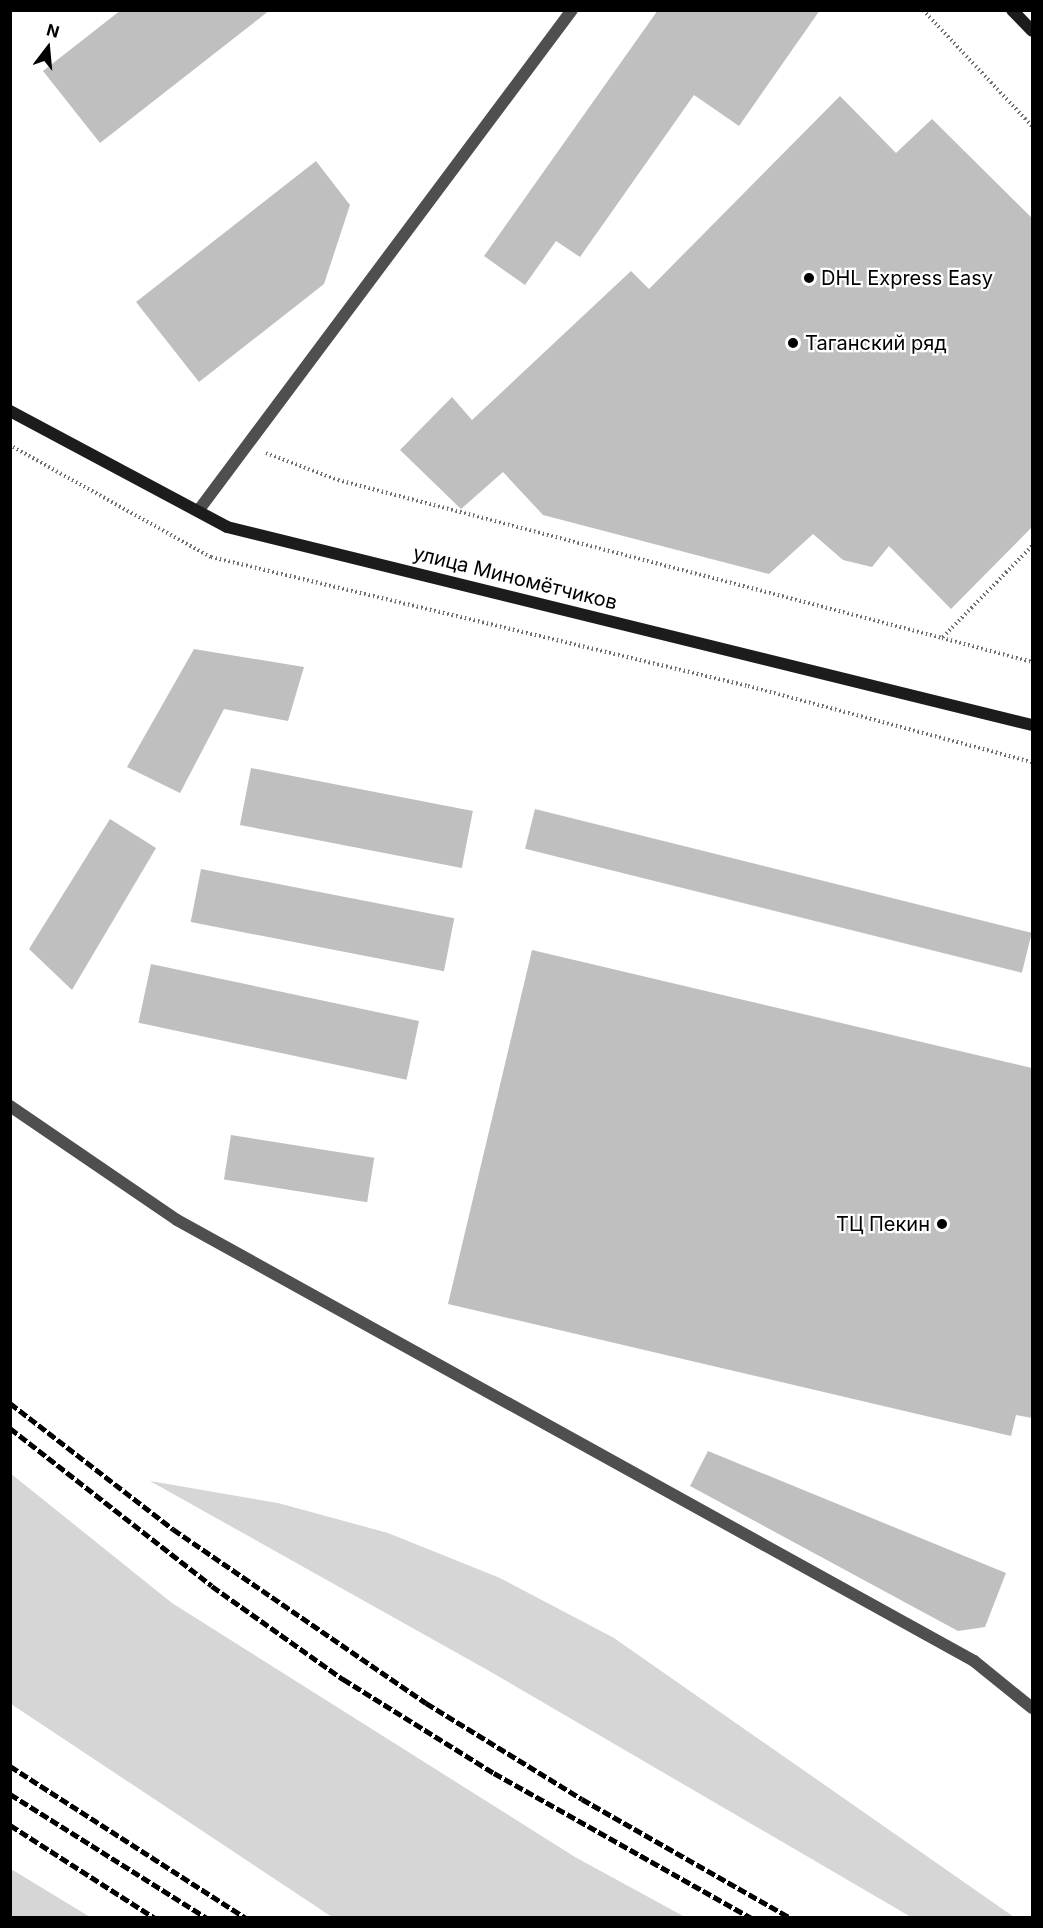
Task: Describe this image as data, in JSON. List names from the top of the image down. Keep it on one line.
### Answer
{"streets":{"street":["улица Миномётчиков"]},"places":["DHL Express Easy","Таганский ряд","ТЦ Пекин"],"north":"top"}
